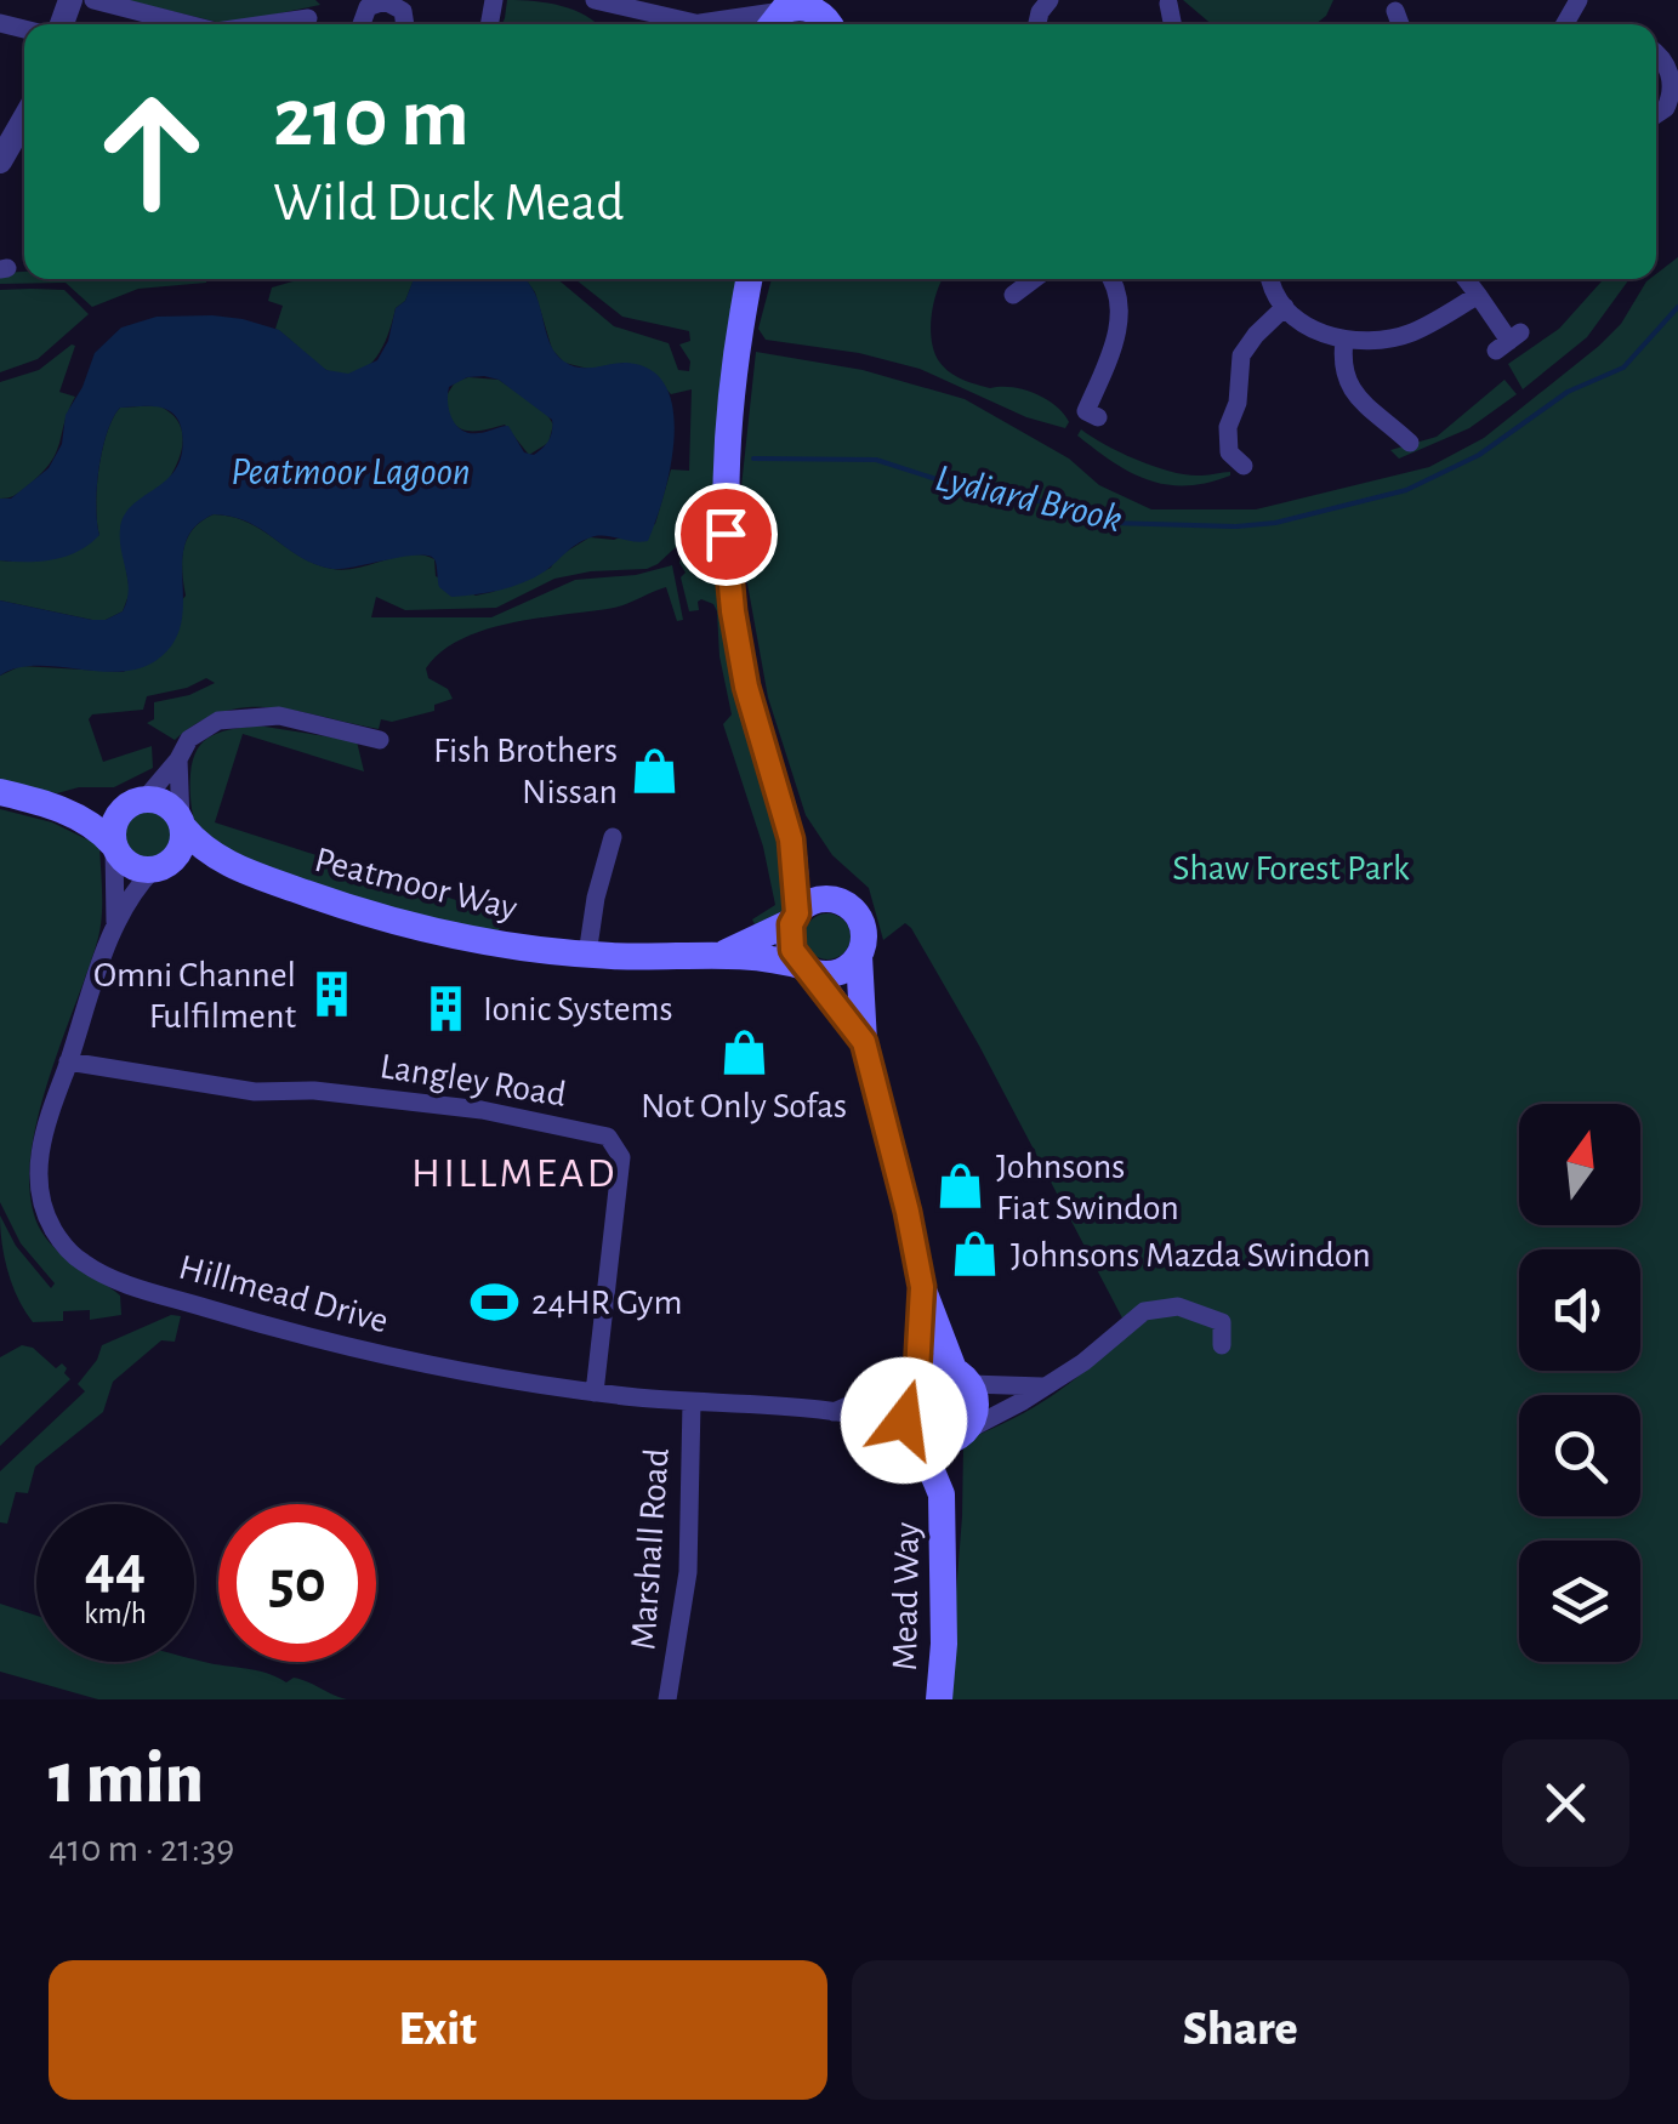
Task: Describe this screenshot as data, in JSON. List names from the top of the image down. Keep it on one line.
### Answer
{"streets":{"main road":["Peatmoor Way","Mead Way"],"street":["Langley Road","Hillmead Drive","Marshall Road"]},"crossings":[["Peatmoor Way","Hillmead Drive"],["Langley Road","Hillmead Drive"],["Hillmead Drive","Marshall Road"],["Hillmead Drive","Mead Way"]],"districts":["HILLMEAD"],"water":["Peatmoor Lagoon","Lydiard Brook"],"parks":["Shaw Forest Park"],"places":{"shop":["Fish Brothers Nissan","Not Only Sofas","Johnsons Fiat Swindon","Johnsons Mazda Swindon"],"building":["Omni Channel Fulfilment","Ionic Systems"],"sports":["24HR Gym"]},"north":"top","page":{"turn":["210 m","Wild Duck Mead"],"speed":"44 km/h","limit":"50","heading":["1 min","410 m · 21:39"],"buttons":["Exit","Share"]}}
